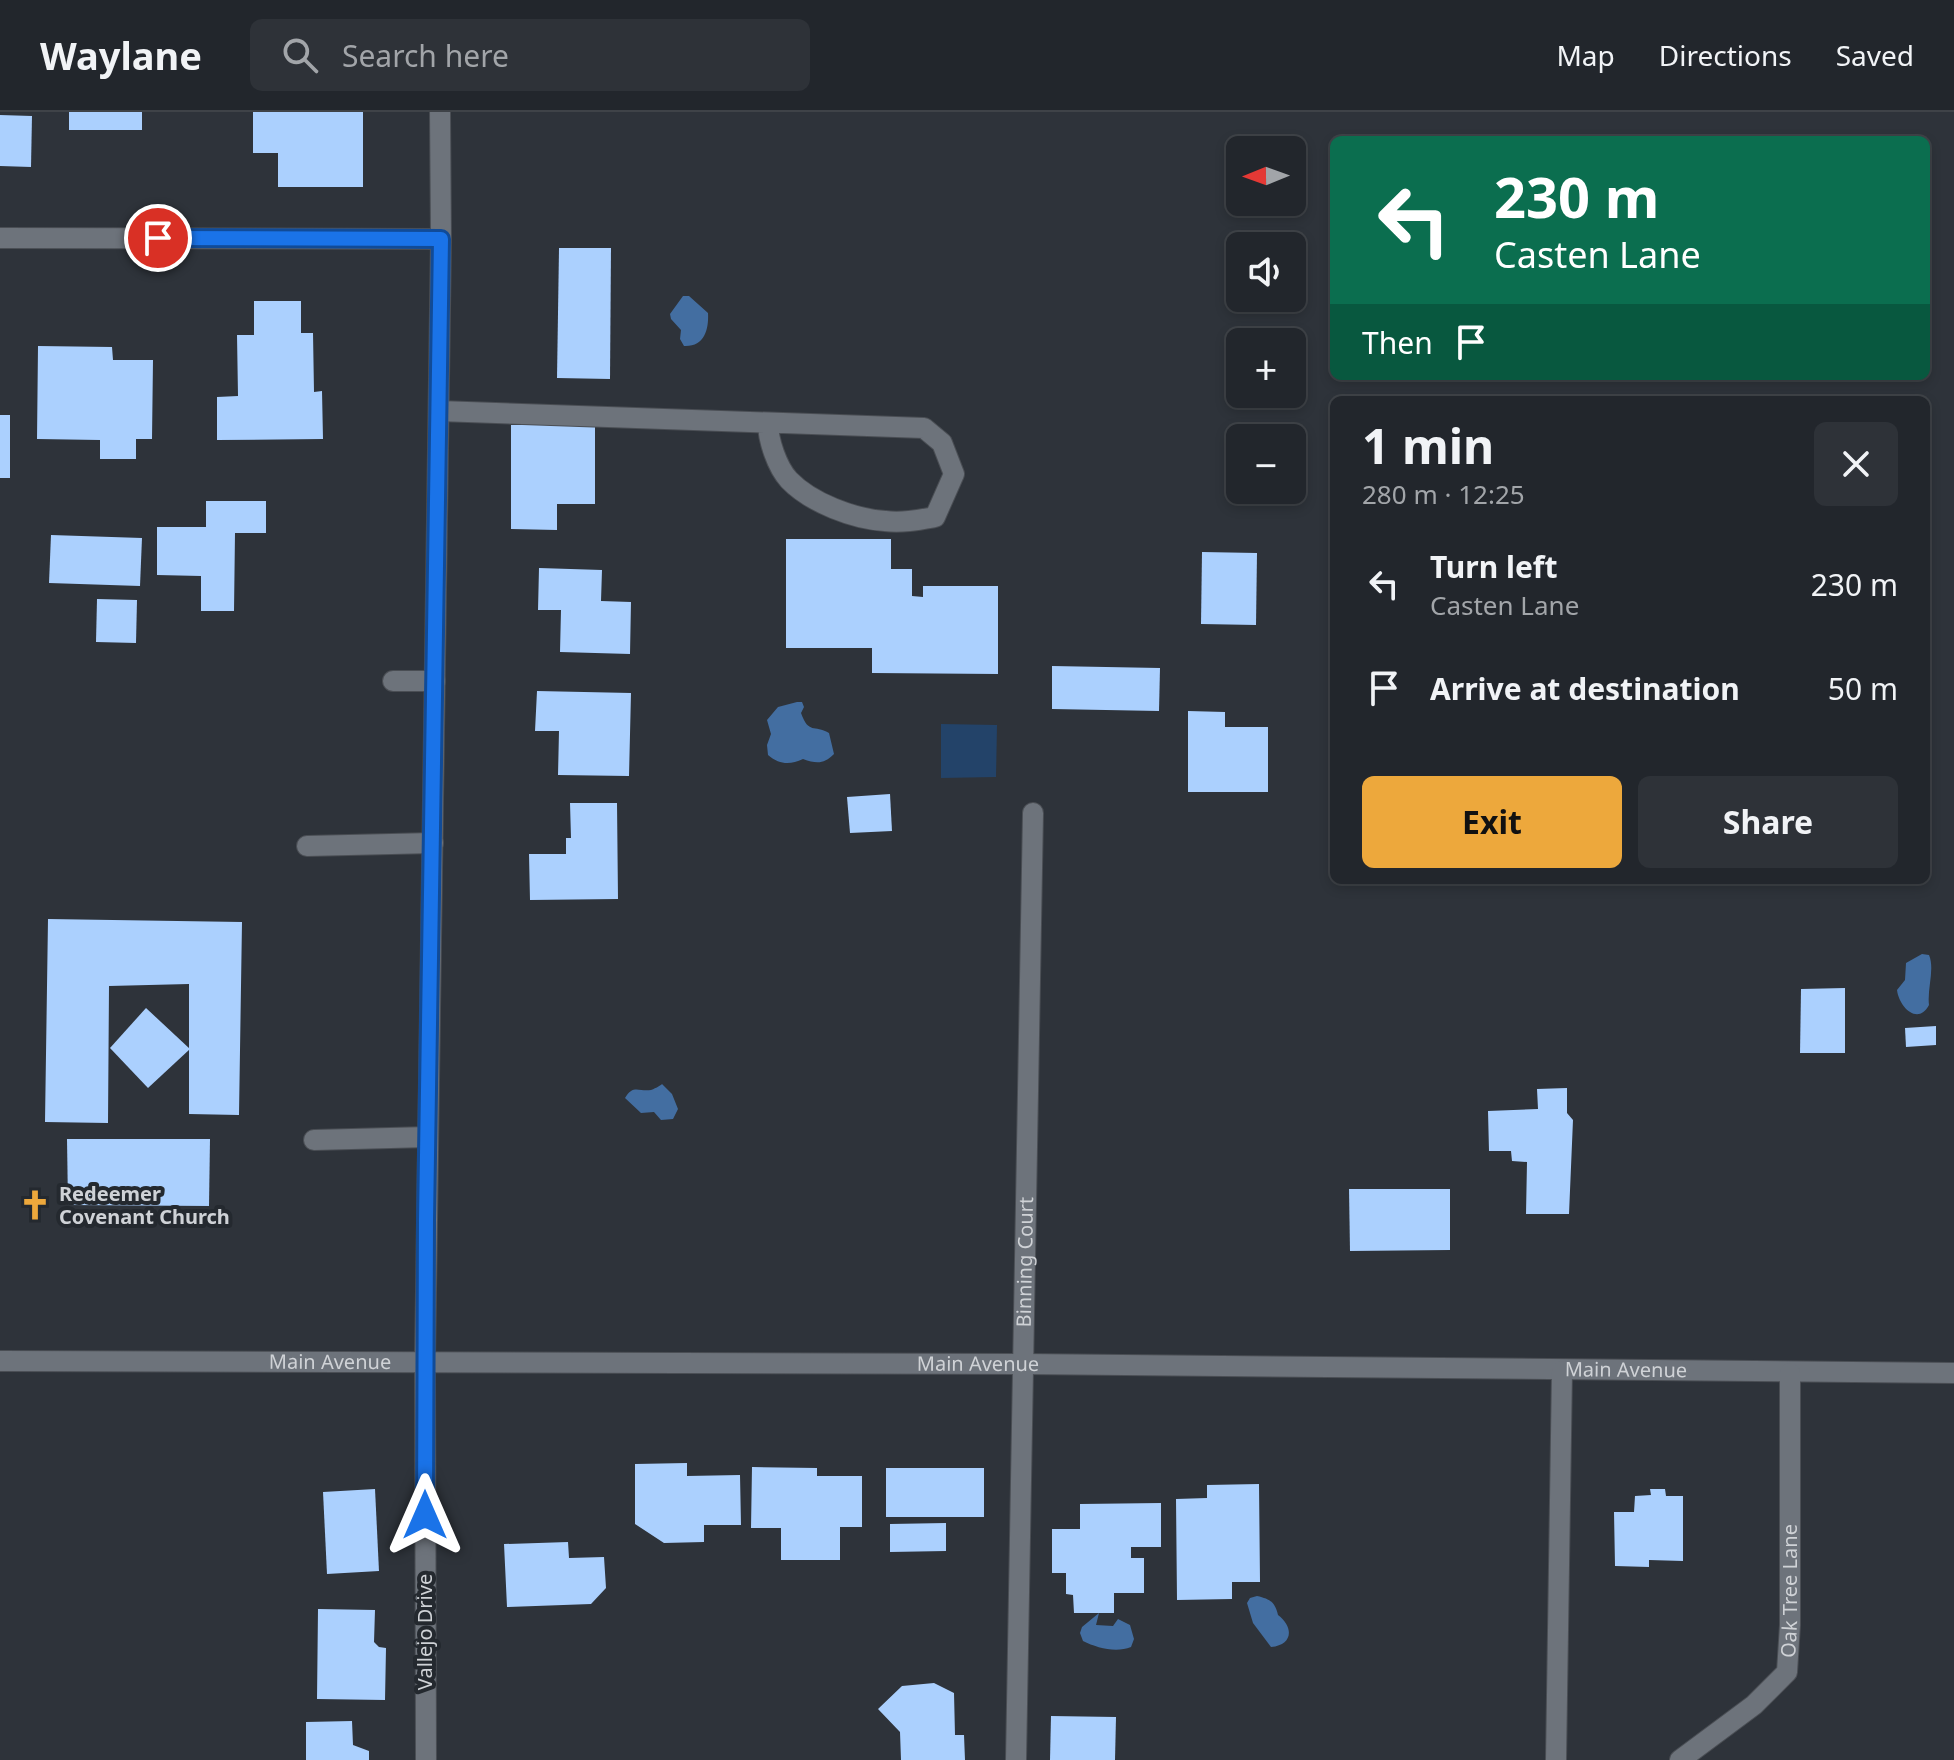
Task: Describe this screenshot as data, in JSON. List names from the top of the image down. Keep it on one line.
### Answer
{"streets":{"street":["Binning Court","Main Avenue","Oak Tree Lane","Vallejo Drive"]},"crossings":[["Binning Court","Main Avenue"],["Main Avenue","Oak Tree Lane"],["Main Avenue","Vallejo Drive"]],"places":{"church":["Redeemer Covenant Church"]},"north":"left","page":{"header":"Waylane","search":"Search here","nav":["Map","Directions","Saved"],"map_buttons":["+","−"],"turn":["230 m","Casten Lane"],"then":"Then","heading":["1 min","280 m · 12:25"],"list":[{"name":"Turn left","note":"Casten Lane","value":"230 m"},{"name":"Arrive at destination","value":"50 m"}],"buttons":["Exit","Share"]}}
